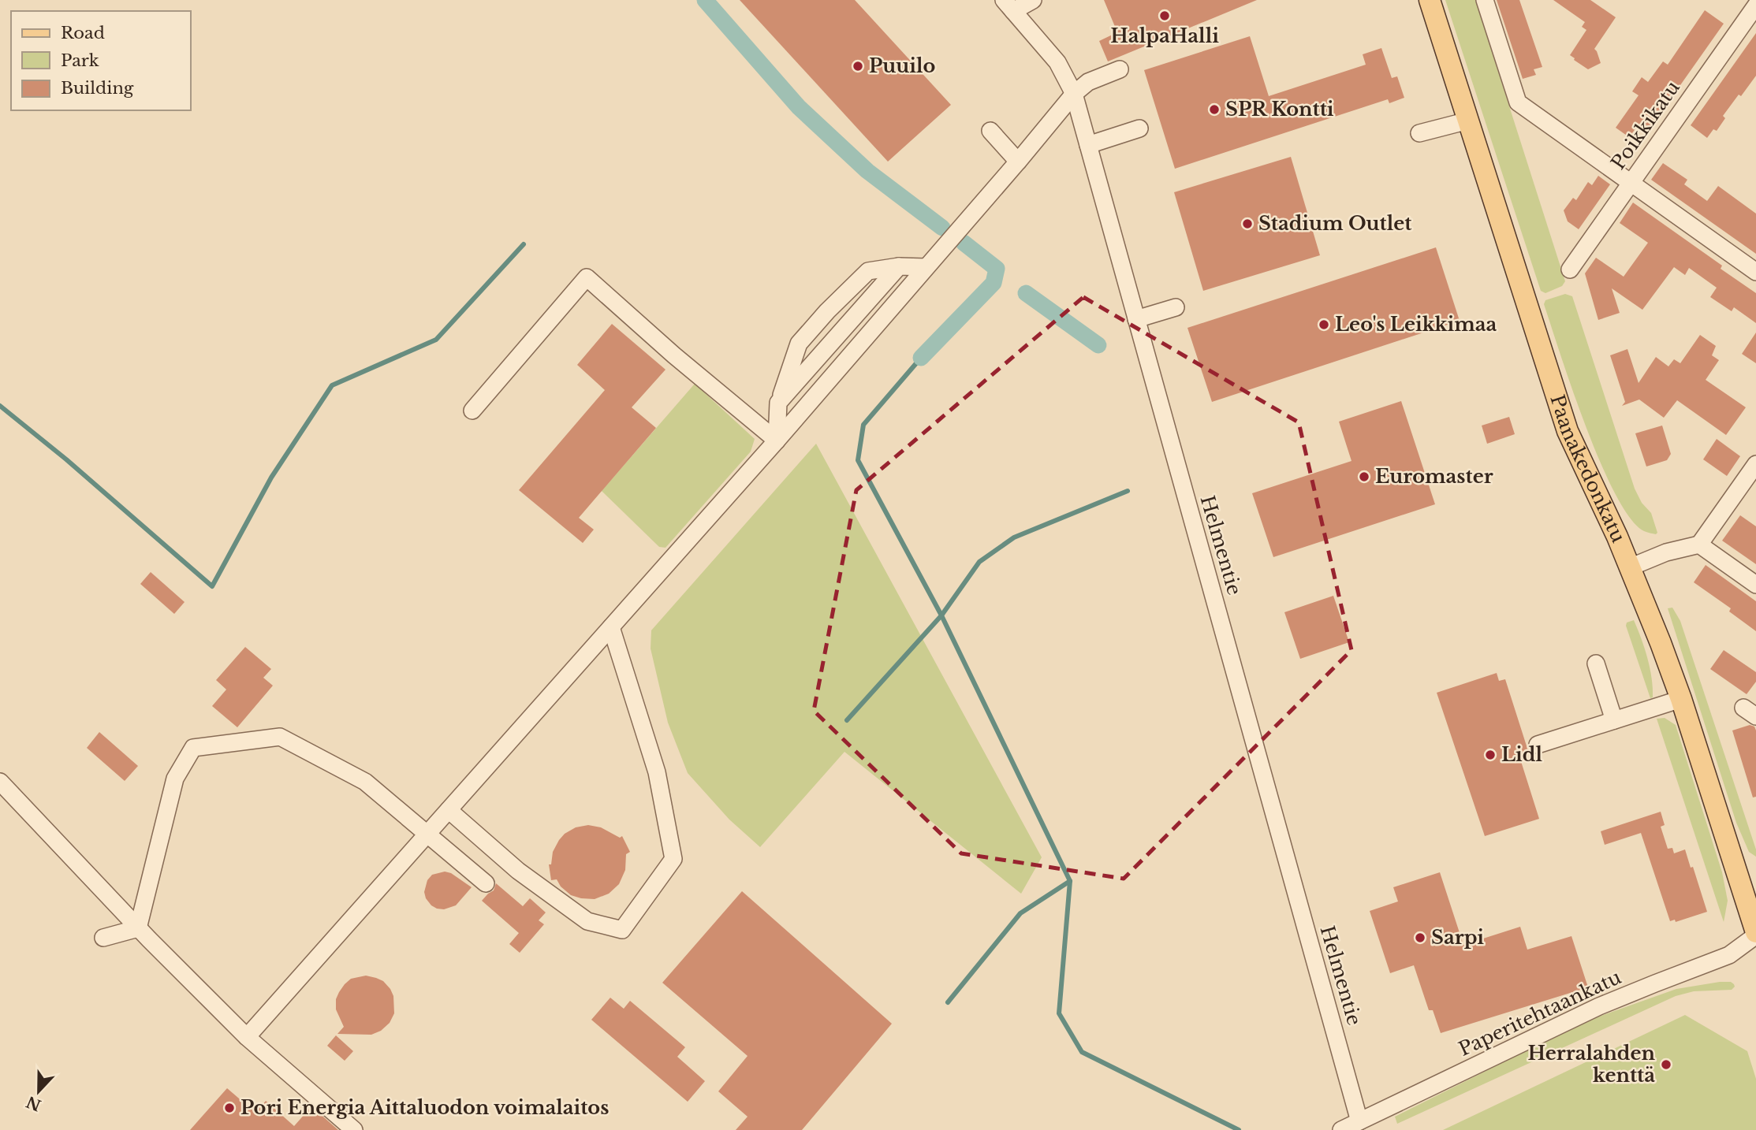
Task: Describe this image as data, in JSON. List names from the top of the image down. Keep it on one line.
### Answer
{"streets":{"main road":["Paanakedonkatu"],"street":["Poikkikatu","Helmentie","Paperitehtaankatu"]},"crossings":[["Paanakedonkatu","Paperitehtaankatu"],["Helmentie","Paperitehtaankatu"]],"places":["HalpaHalli","Puuilo","SPR Kontti","Stadium Outlet","Leo's Leikkimaa","Euromaster","Lidl","Sarpi","Herralahden kenttä","Pori Energia Aittaluodon voimalaitos"],"legend":["Road","Park","Building"],"north":"bottom"}
